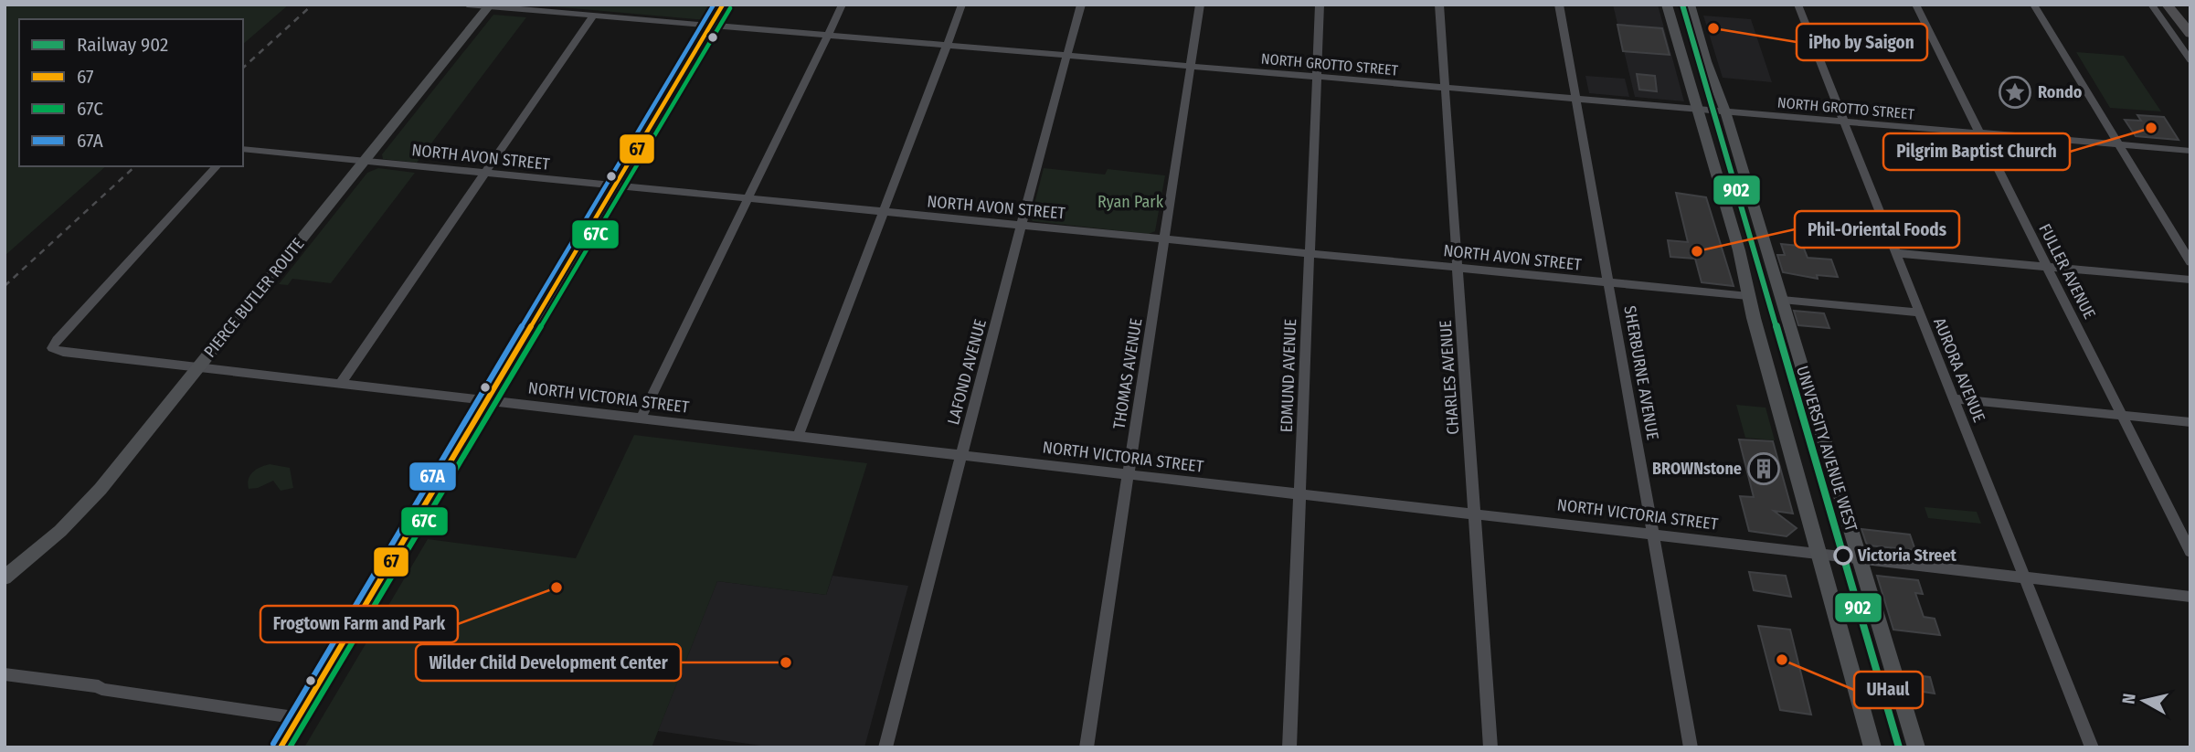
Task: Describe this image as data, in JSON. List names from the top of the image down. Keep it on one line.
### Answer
{"streets":{"main road":["PIERCE BUTLER ROUTE","UNIVERSITY AVENUE WEST"],"street":["NORTH GROTTO STREET","NORTH AVON STREET","FULLER AVENUE","AURORA AVENUE","LAFOND AVENUE","SHERBURNE AVENUE","THOMAS AVENUE","EDMUND AVENUE","CHARLES AVENUE","NORTH VICTORIA STREET"]},"crossings":[["NORTH GROTTO STREET","FULLER AVENUE"],["NORTH GROTTO STREET","PIERCE BUTLER ROUTE"],["NORTH GROTTO STREET","AURORA AVENUE"],["NORTH GROTTO STREET","LAFOND AVENUE"],["NORTH GROTTO STREET","SHERBURNE AVENUE"],["NORTH GROTTO STREET","THOMAS AVENUE"],["NORTH GROTTO STREET","EDMUND AVENUE"],["NORTH GROTTO STREET","CHARLES AVENUE"],["NORTH GROTTO STREET","UNIVERSITY AVENUE WEST"],["NORTH AVON STREET","PIERCE BUTLER ROUTE"],["NORTH AVON STREET","LAFOND AVENUE"],["NORTH AVON STREET","SHERBURNE AVENUE"],["NORTH AVON STREET","THOMAS AVENUE"],["NORTH AVON STREET","EDMUND AVENUE"],["NORTH AVON STREET","CHARLES AVENUE"],["NORTH AVON STREET","UNIVERSITY AVENUE WEST"],["PIERCE BUTLER ROUTE","NORTH VICTORIA STREET"],["AURORA AVENUE","NORTH VICTORIA STREET"],["LAFOND AVENUE","NORTH VICTORIA STREET"],["SHERBURNE AVENUE","NORTH VICTORIA STREET"],["THOMAS AVENUE","NORTH VICTORIA STREET"],["EDMUND AVENUE","NORTH VICTORIA STREET"],["CHARLES AVENUE","NORTH VICTORIA STREET"],["NORTH VICTORIA STREET","UNIVERSITY AVENUE WEST"]],"parks":["Ryan Park"],"places":{"other":["iPho by Saigon","Pilgrim Baptist Church","Phil-Oriental Foods","Victoria Street","Frogtown Farm and Park","UHaul","Wilder Child Development Center"],"place":["Rondo"],"building":["BROWNstone"]},"lines":["rail line 902","transit line 67","transit line 67A","transit line 67C"],"legend":["Railway 902","67","67C","67A"],"north":"left"}
